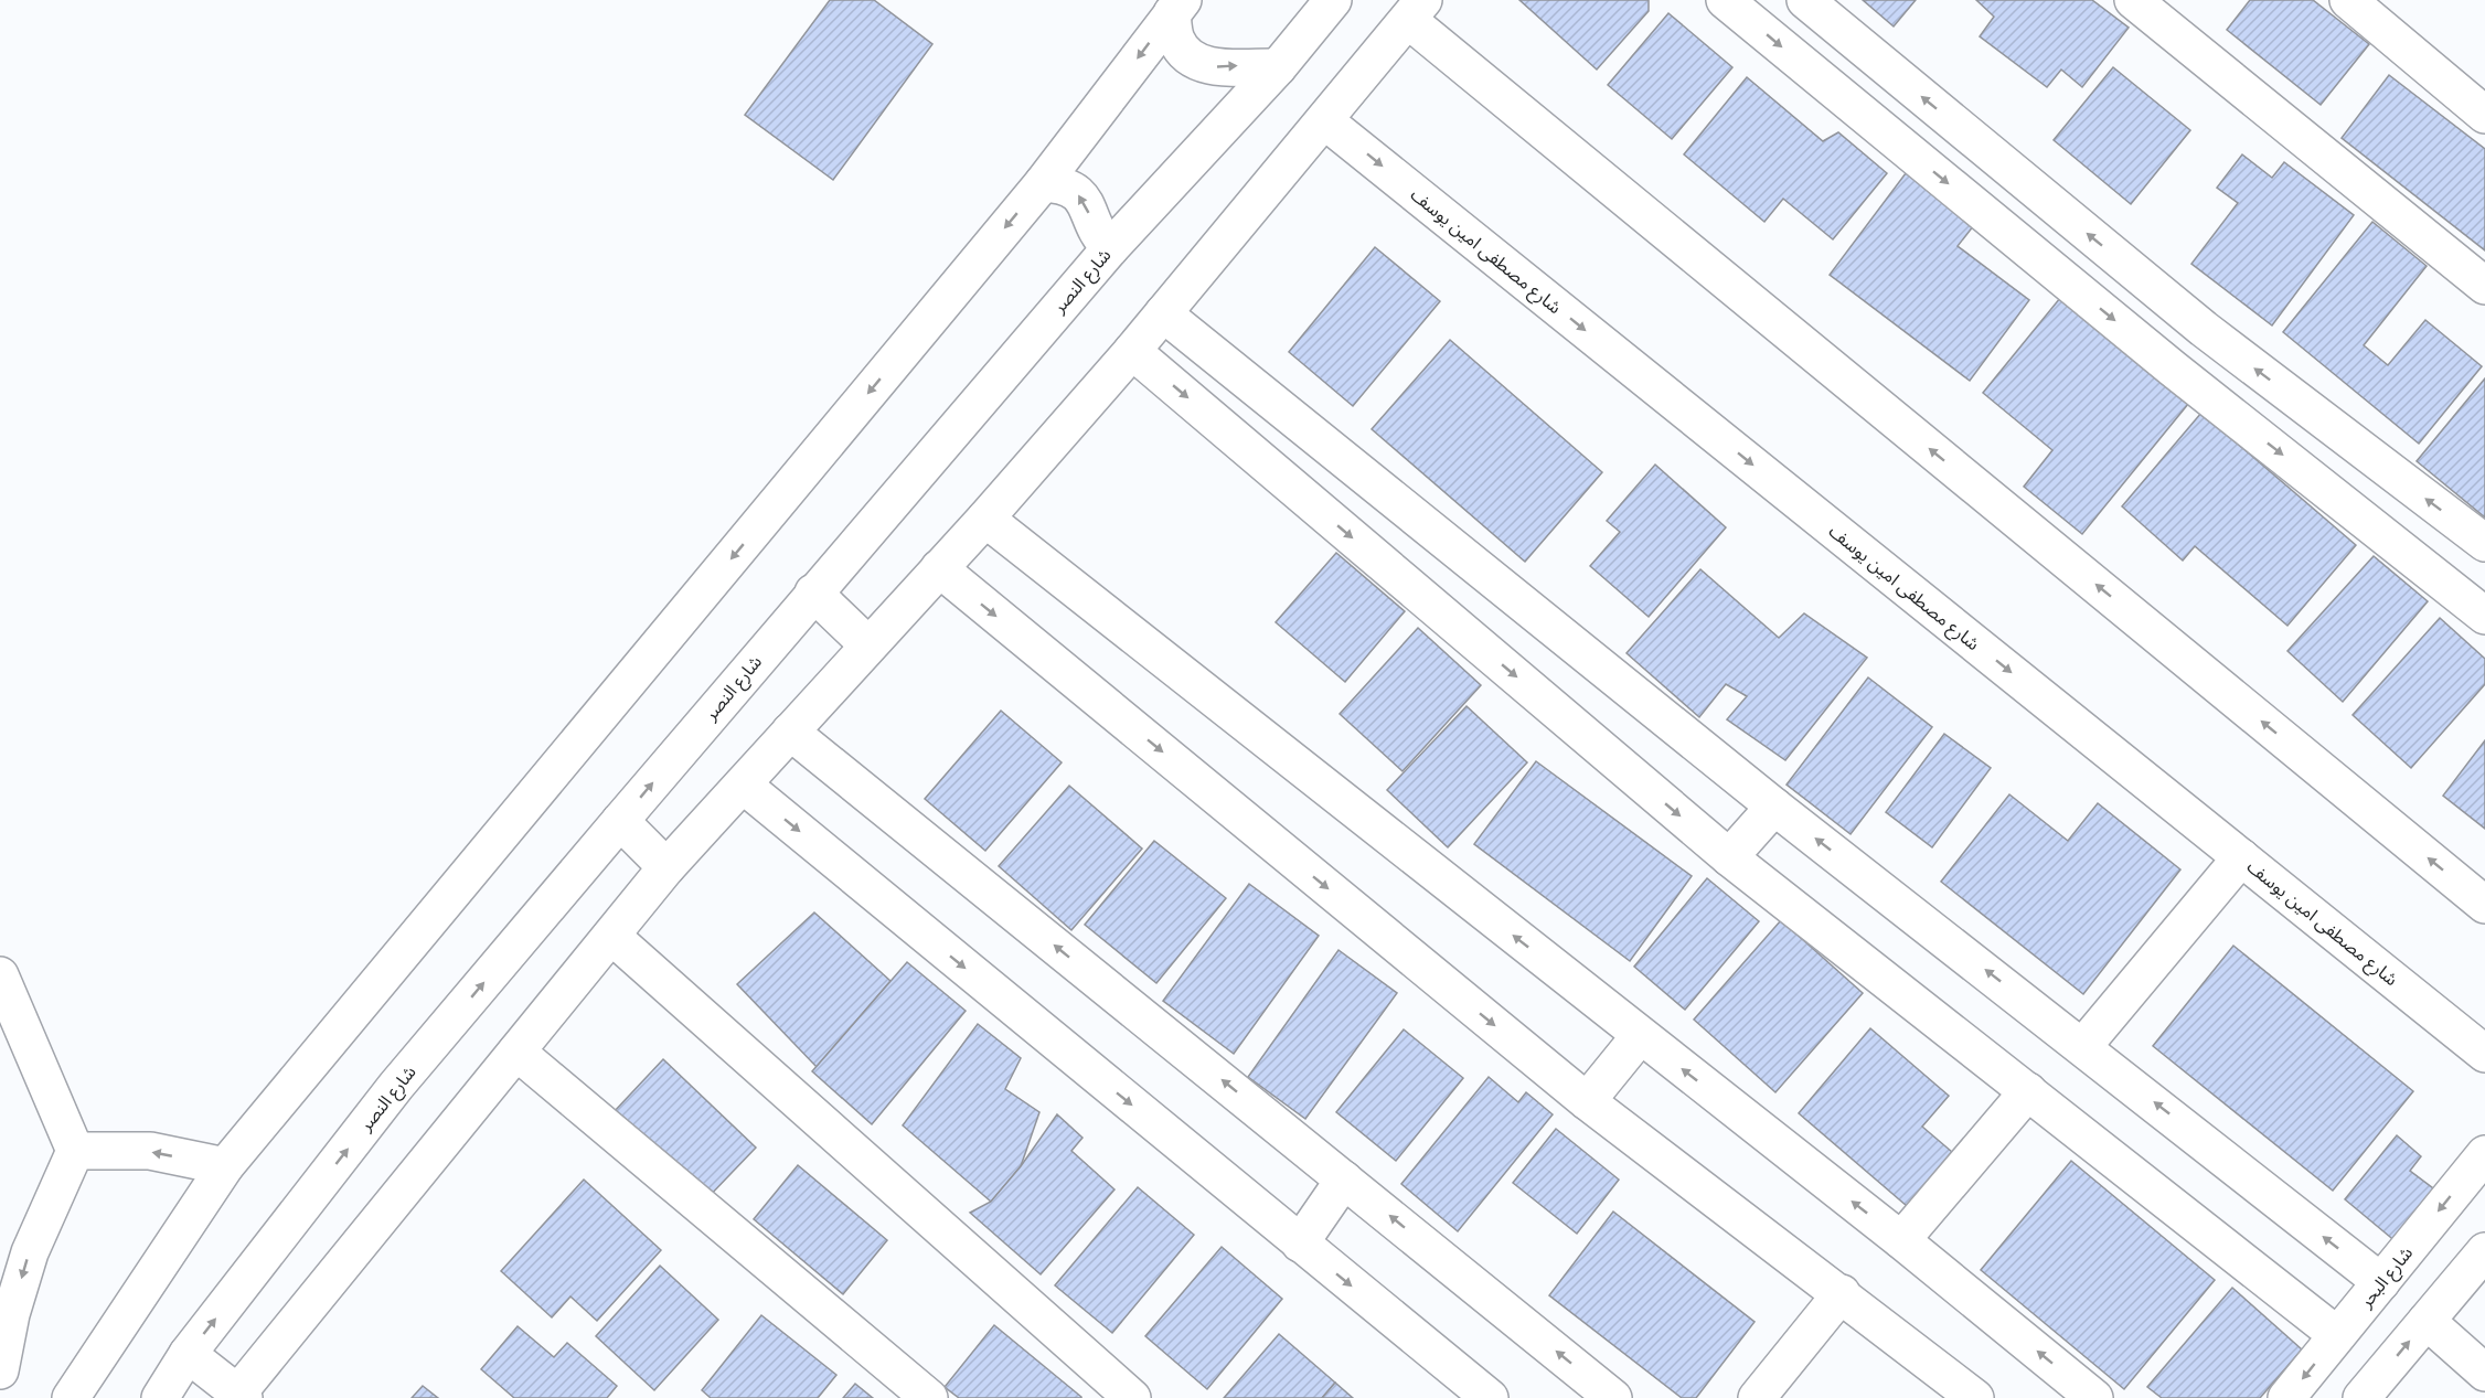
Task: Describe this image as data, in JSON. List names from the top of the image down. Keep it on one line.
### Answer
{"streets":{"street":["شارع مصطفى امين يوسف","شارع النصر","شارع البحر"]}}
